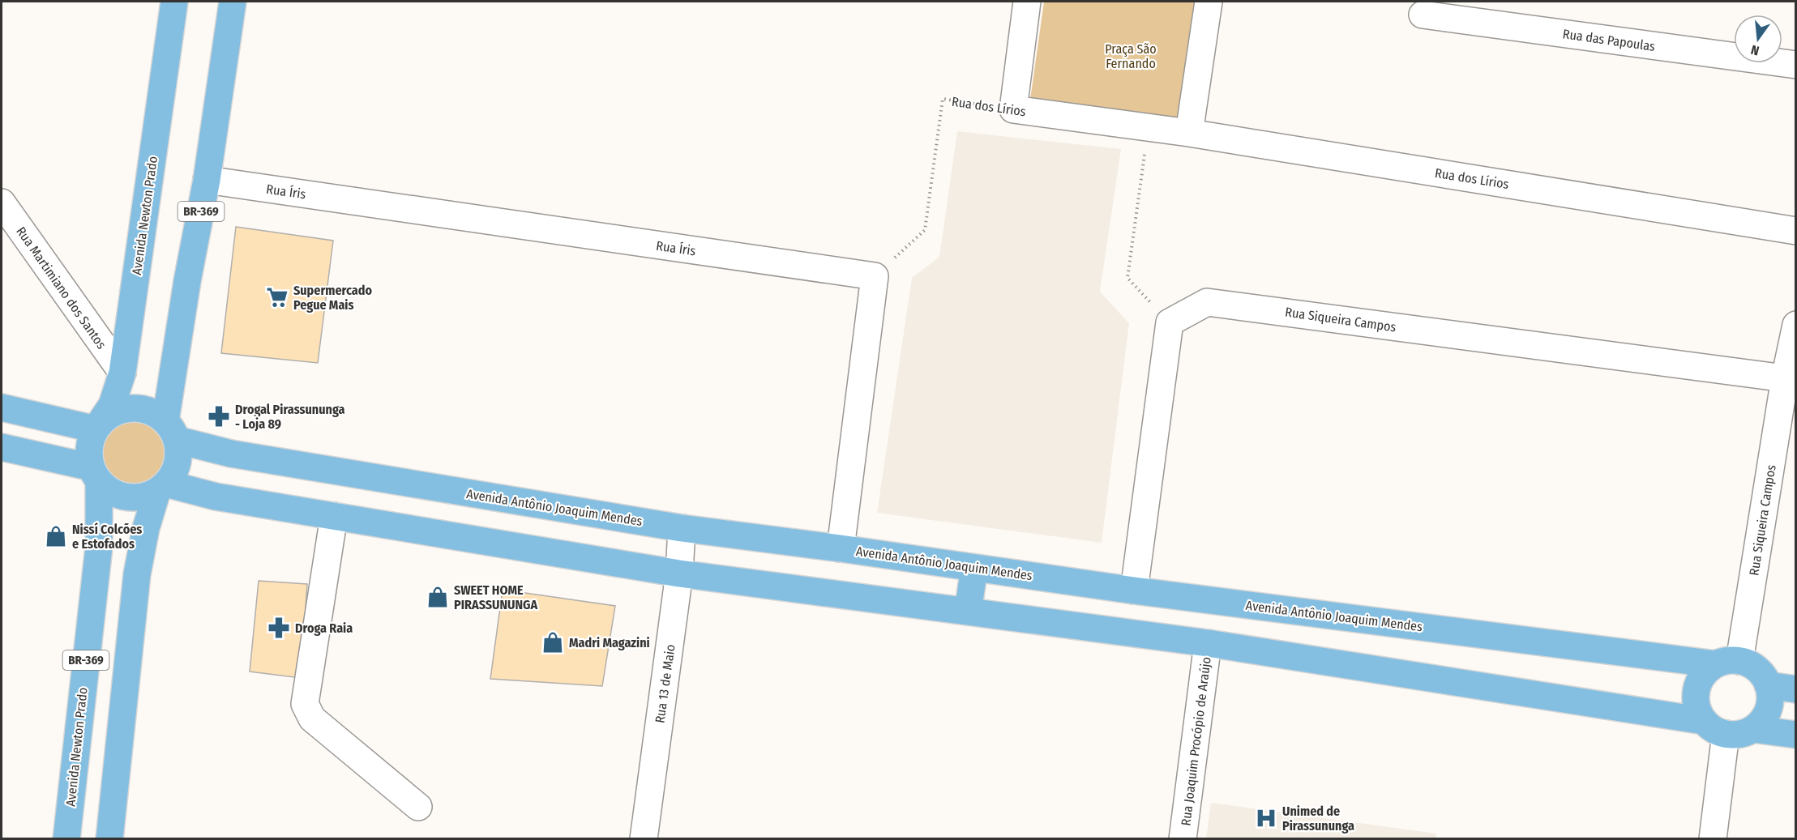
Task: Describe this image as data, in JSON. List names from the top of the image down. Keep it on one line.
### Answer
{"streets":{"main road":["BR-369","Avenida Newton Prado","Avenida Antônio Joaquim Mendes"],"street":["Rua das Papoulas","Rua dos Lírios","Rua Íris","Rua Martimiano dos Santos","Rua Siqueira Campos","Rua 13 de Maio","Rua Joaquim Procópio de Araújo"]},"crossings":[["Rua dos Lírios","Rua Íris"],["Rua Íris","BR-369"],["BR-369","Avenida Newton Prado"],["BR-369","Avenida Antônio Joaquim Mendes"],["Avenida Newton Prado","Rua Martimiano dos Santos"],["Avenida Newton Prado","Avenida Antônio Joaquim Mendes"],["Rua Siqueira Campos","Avenida Antônio Joaquim Mendes"],["Avenida Antônio Joaquim Mendes","Rua 13 de Maio"]],"parks":["Praça São Fernando"],"places":{"supermarket":["Supermercado Pegue Mais"],"pharmacy":["Drogal Pirassununga - Loja 89","Droga Raia"],"shop":["Nissí Colcões e Estofados","SWEET HOME PIRASSUNUNGA","Madri Magazini"],"hospital":["Unimed de Pirassununga"]},"north":"bottom"}
